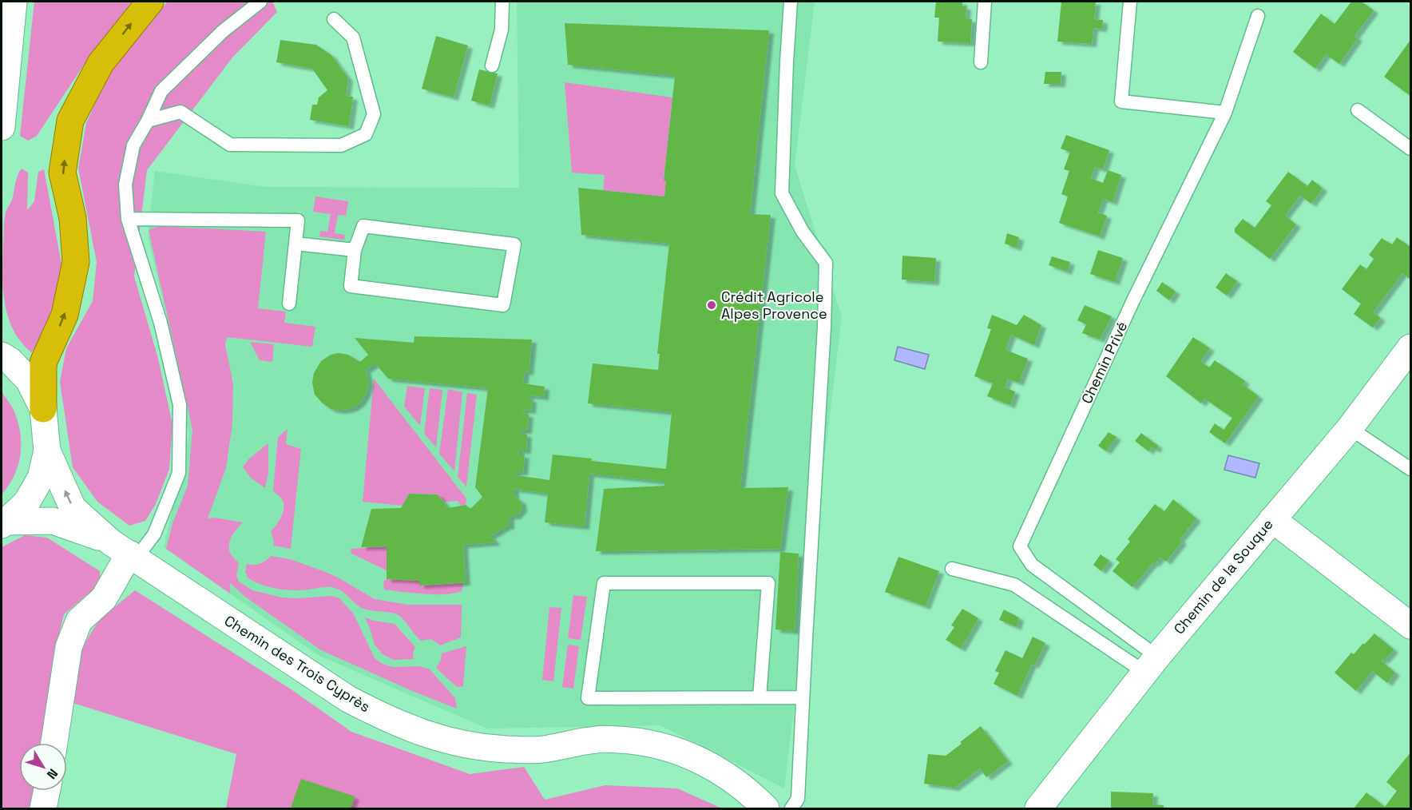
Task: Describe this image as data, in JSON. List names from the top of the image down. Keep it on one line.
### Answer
{"streets":{"street":["Chemin de la Souque","Chemin des Trois Cyprès"],"lane":["Chemin Privé"]},"crossings":[["Chemin Privé","Chemin de la Souque"]],"places":["Crédit Agricole Alpes Provence"],"north":"bottom right"}
